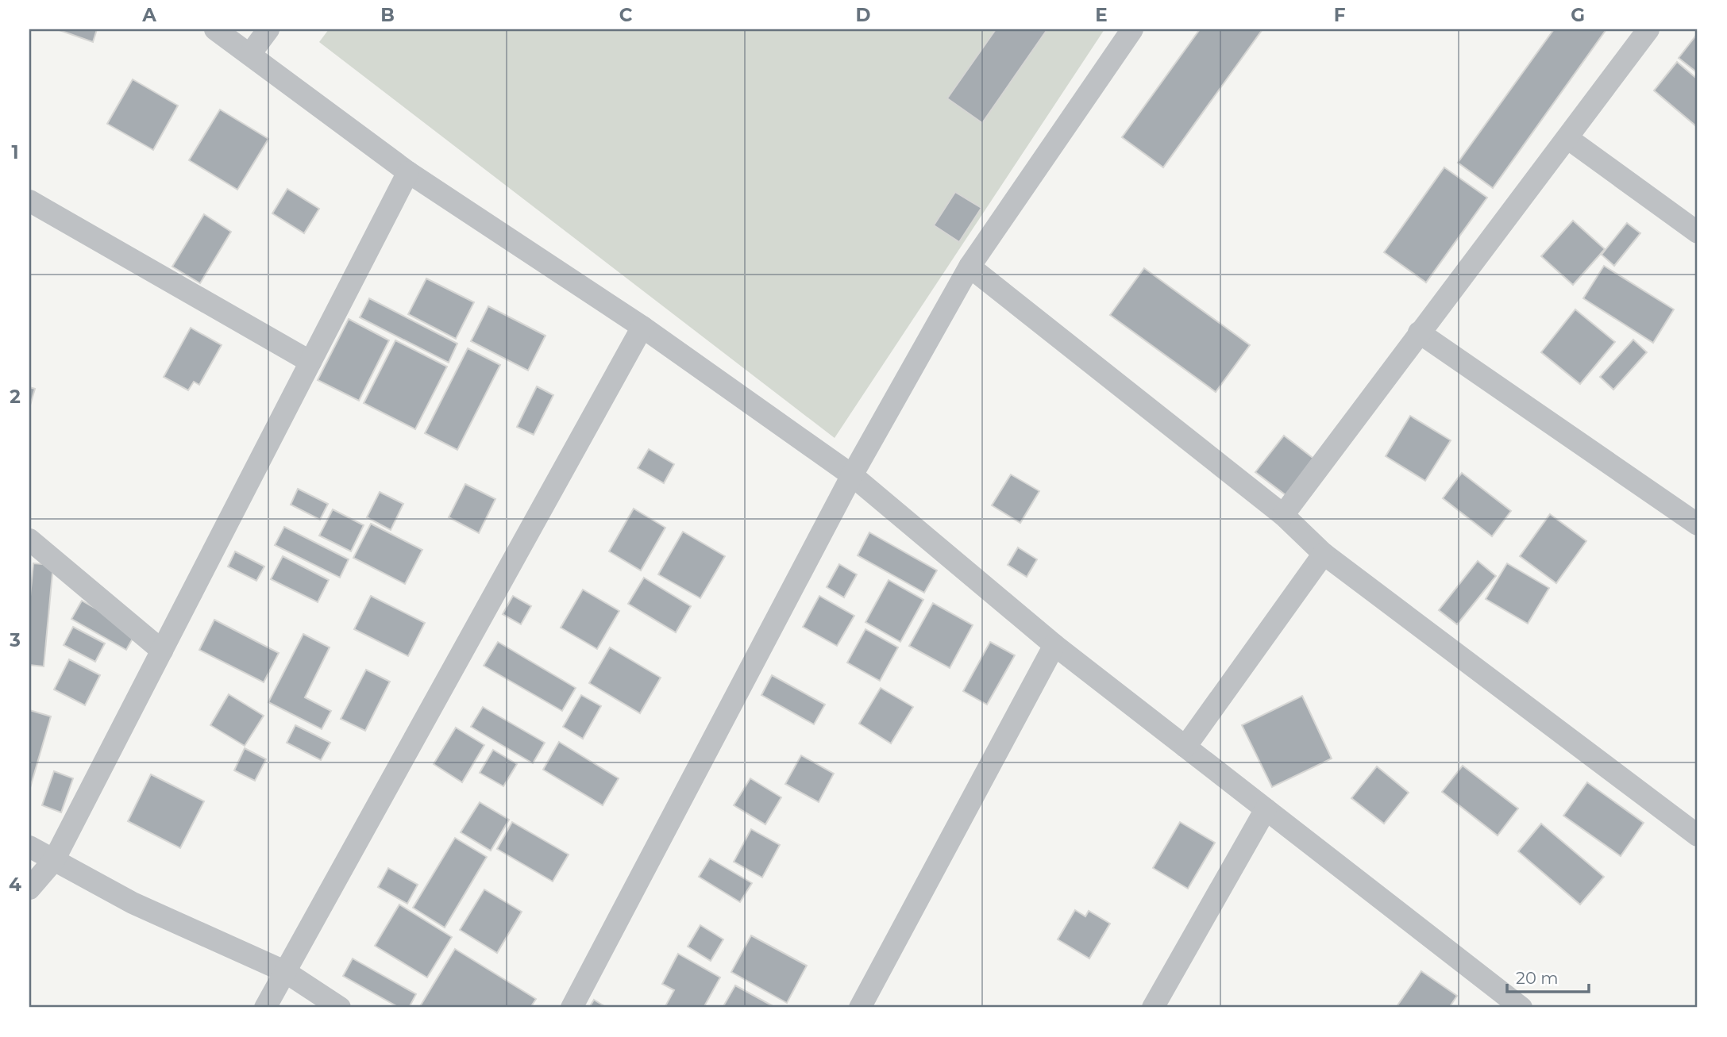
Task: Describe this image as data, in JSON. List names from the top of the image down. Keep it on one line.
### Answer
{"scale_bar":"20 m","grid":{"columns":["A","B","C","D","E","F","G"],"rows":["1","2","3","4"]}}
